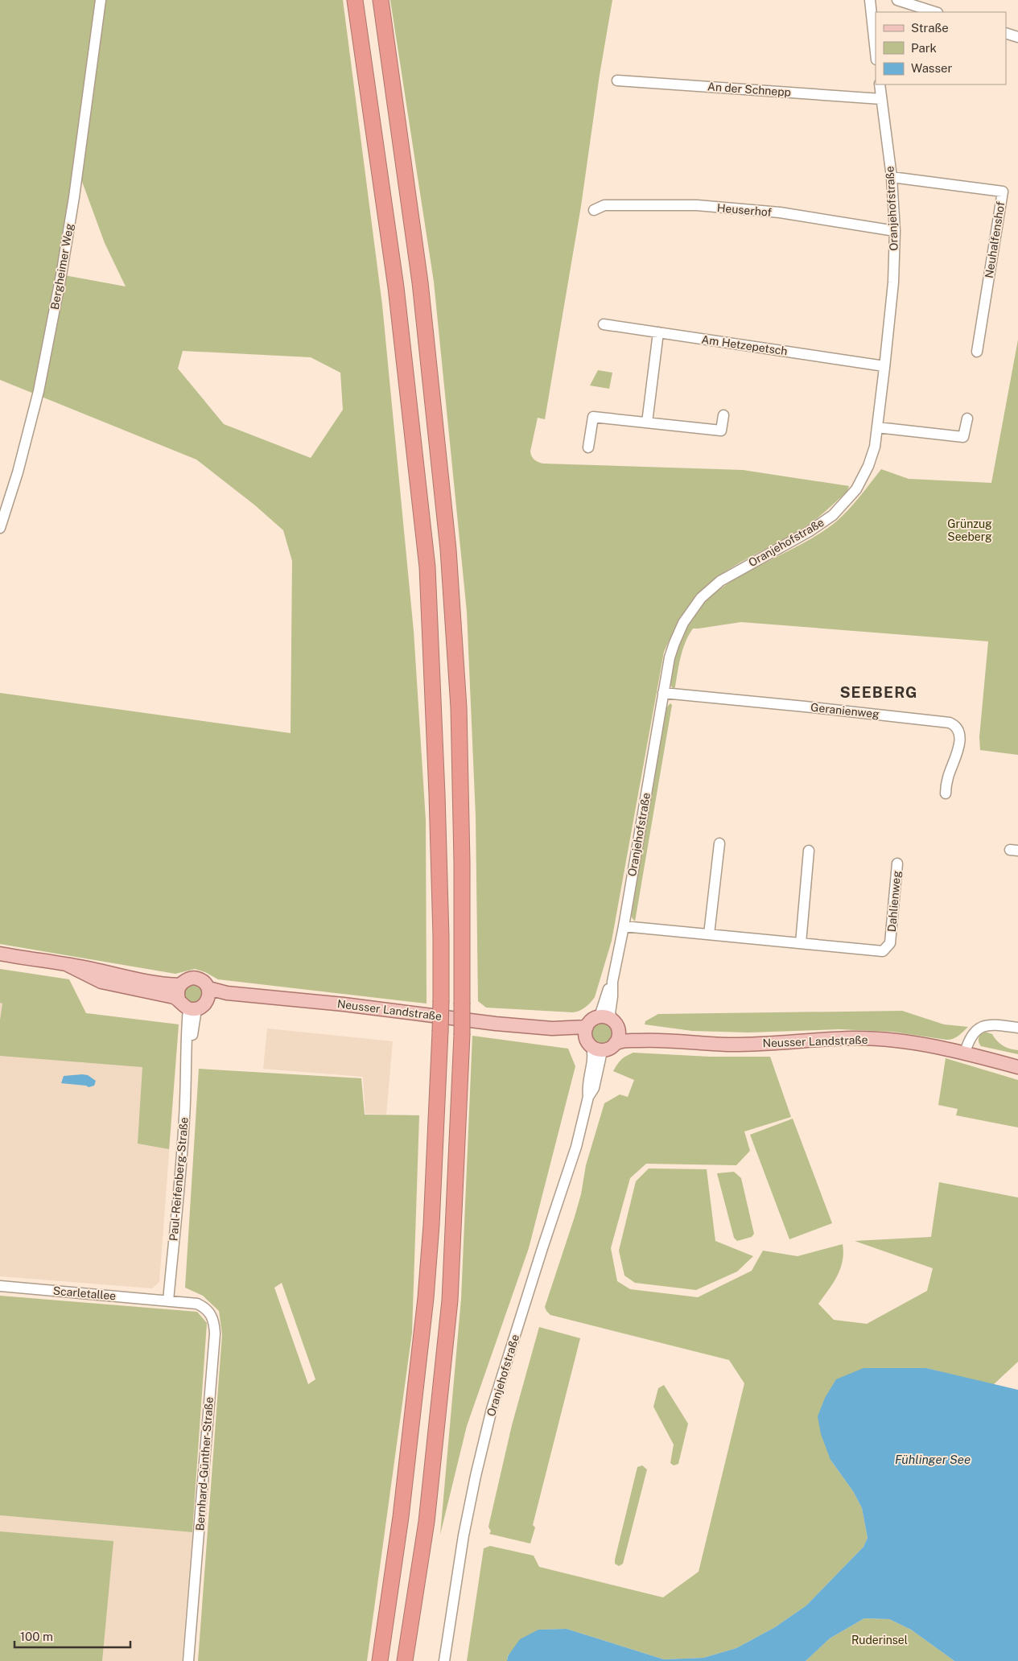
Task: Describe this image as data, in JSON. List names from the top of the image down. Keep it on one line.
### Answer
{"streets":{"main road":["Neusser Landstraße"],"street":["An der Schnepp","Oranjehofstraße","Heuserhof","Neuhalfenshof","Bergheimer Weg","Am Hetzepetsch","Geranienweg","Dahlienweg","Paul-Reifenberg-Straße","Scarletallee","Bernhard-Günther-Straße"]},"crossings":[["An der Schnepp","Oranjehofstraße"],["Oranjehofstraße","Heuserhof"],["Oranjehofstraße","Neuhalfenshof"],["Oranjehofstraße","Am Hetzepetsch"],["Oranjehofstraße","Geranienweg"],["Oranjehofstraße","Dahlienweg"],["Oranjehofstraße","Neusser Landstraße"],["Neusser Landstraße","Paul-Reifenberg-Straße"],["Paul-Reifenberg-Straße","Scarletallee"],["Paul-Reifenberg-Straße","Bernhard-Günther-Straße"],["Scarletallee","Bernhard-Günther-Straße"]],"districts":["SEEBERG"],"water":["Fühlinger See"],"parks":["Grünzug Seeberg","Ruderinsel"],"legend":["Straße","Park","Wasser"],"scale_bar":"100 m"}
